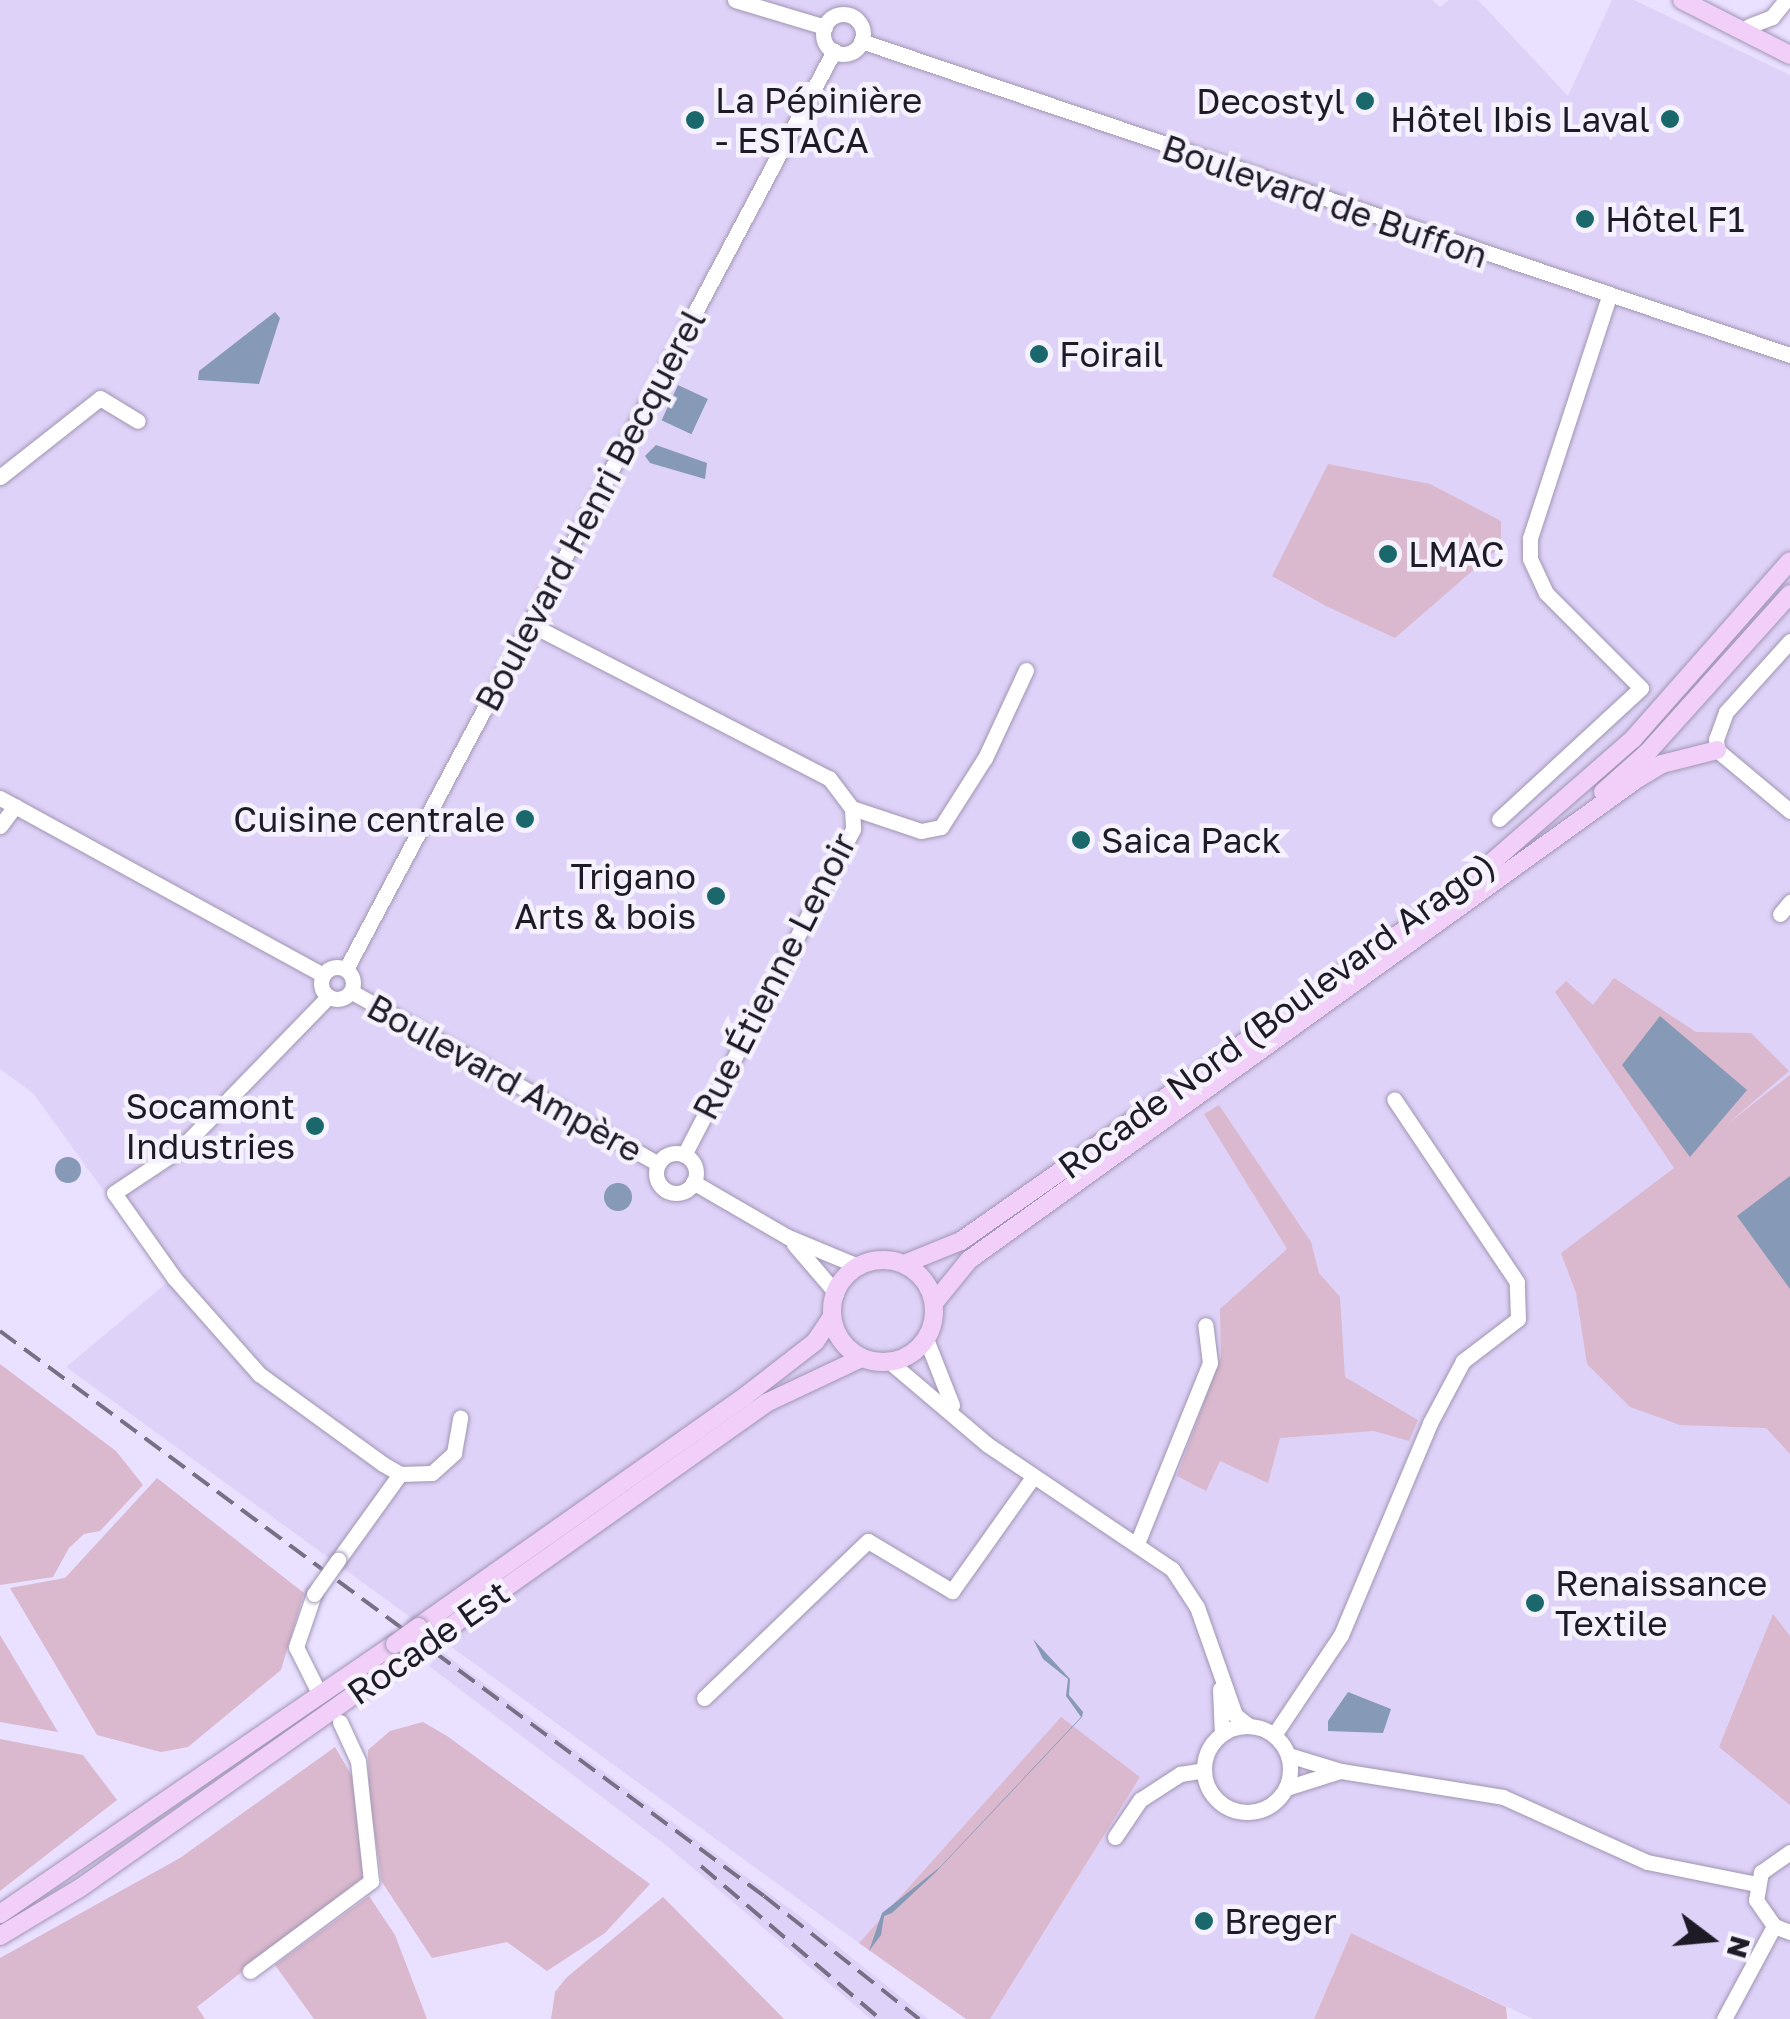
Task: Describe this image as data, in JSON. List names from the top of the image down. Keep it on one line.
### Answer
{"streets":{"main road":["Rocade Nord (Boulevard Arago)","Rocade Est"],"street":["Boulevard de Buffon","Boulevard Henri Becquerel","Rue Étienne Lenoir","Boulevard Ampère"]},"crossings":[["Boulevard de Buffon","Boulevard Henri Becquerel"],["Boulevard Henri Becquerel","Rue Étienne Lenoir"],["Rue Étienne Lenoir","Boulevard Ampère"],["Rocade Nord (Boulevard Arago)","Rocade Est"]],"places":["Decostyl","Hôtel Ibis Laval","La Pépinière - ESTACA","Hôtel F1","Foirail","LMAC","Cuisine centrale","Saica Pack","Trigano Arts & bois","Socamont Industries","Renaissance Textile","Breger"],"north":"right"}
